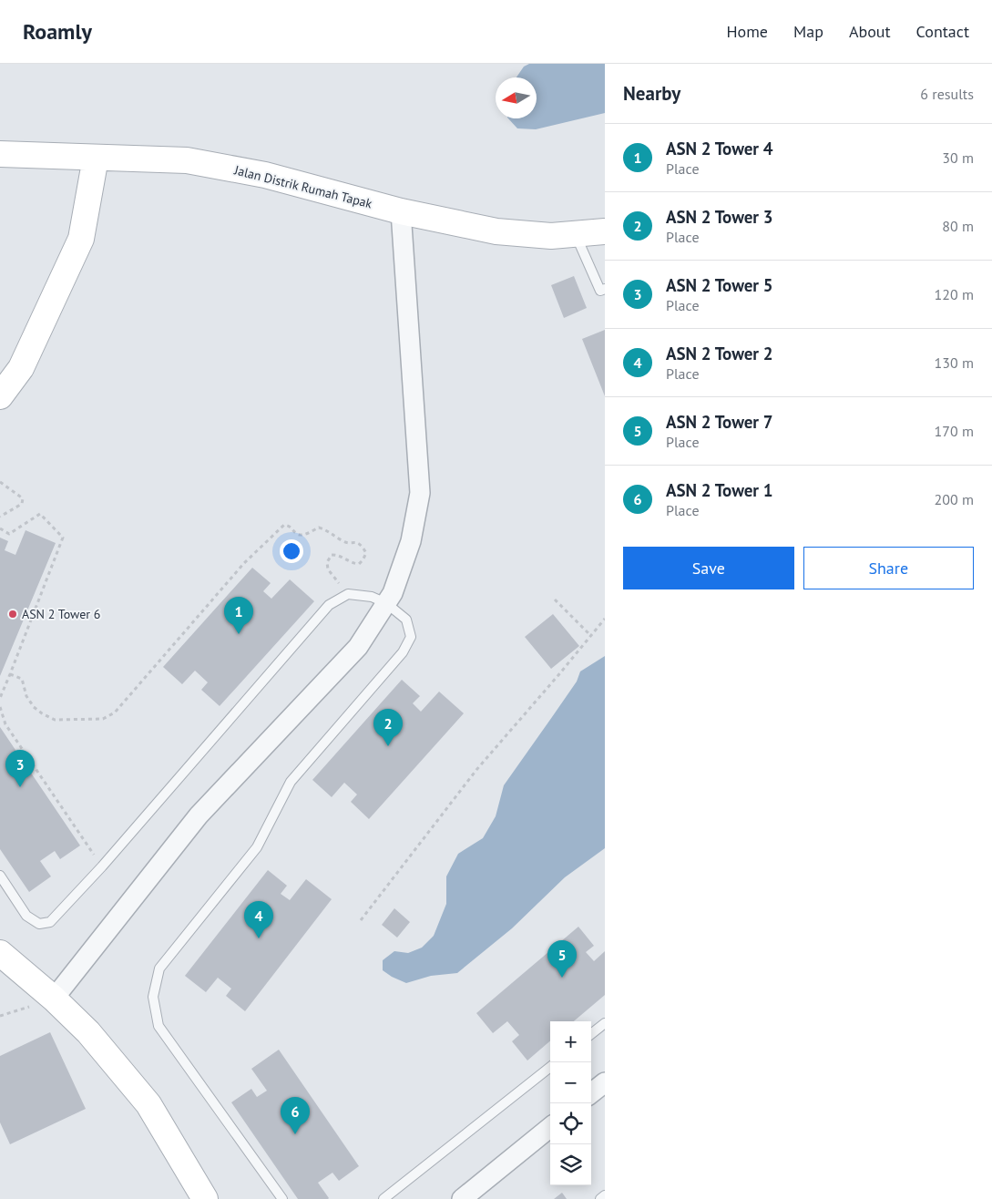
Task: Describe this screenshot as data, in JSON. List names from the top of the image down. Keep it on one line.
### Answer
{"streets":{"street":["Jalan Distrik Rumah Tapak"]},"places":["ASN 2 Tower 6"],"north":"left","page":{"header":"Roamly","nav":["Home","Map","About","Contact"],"heading":["Nearby","6 results"],"list":[{"mark":"1","name":"ASN 2 Tower 4","note":"Place","value":"30 m"},{"mark":"2","name":"ASN 2 Tower 3","note":"Place","value":"80 m"},{"mark":"3","name":"ASN 2 Tower 5","note":"Place","value":"120 m"},{"mark":"4","name":"ASN 2 Tower 2","note":"Place","value":"130 m"},{"mark":"5","name":"ASN 2 Tower 7","note":"Place","value":"170 m"},{"mark":"6","name":"ASN 2 Tower 1","note":"Place","value":"200 m"}],"buttons":["Save","Share"],"pins":["1","2","3","4","5","6"],"map_buttons":["+","−"]}}
